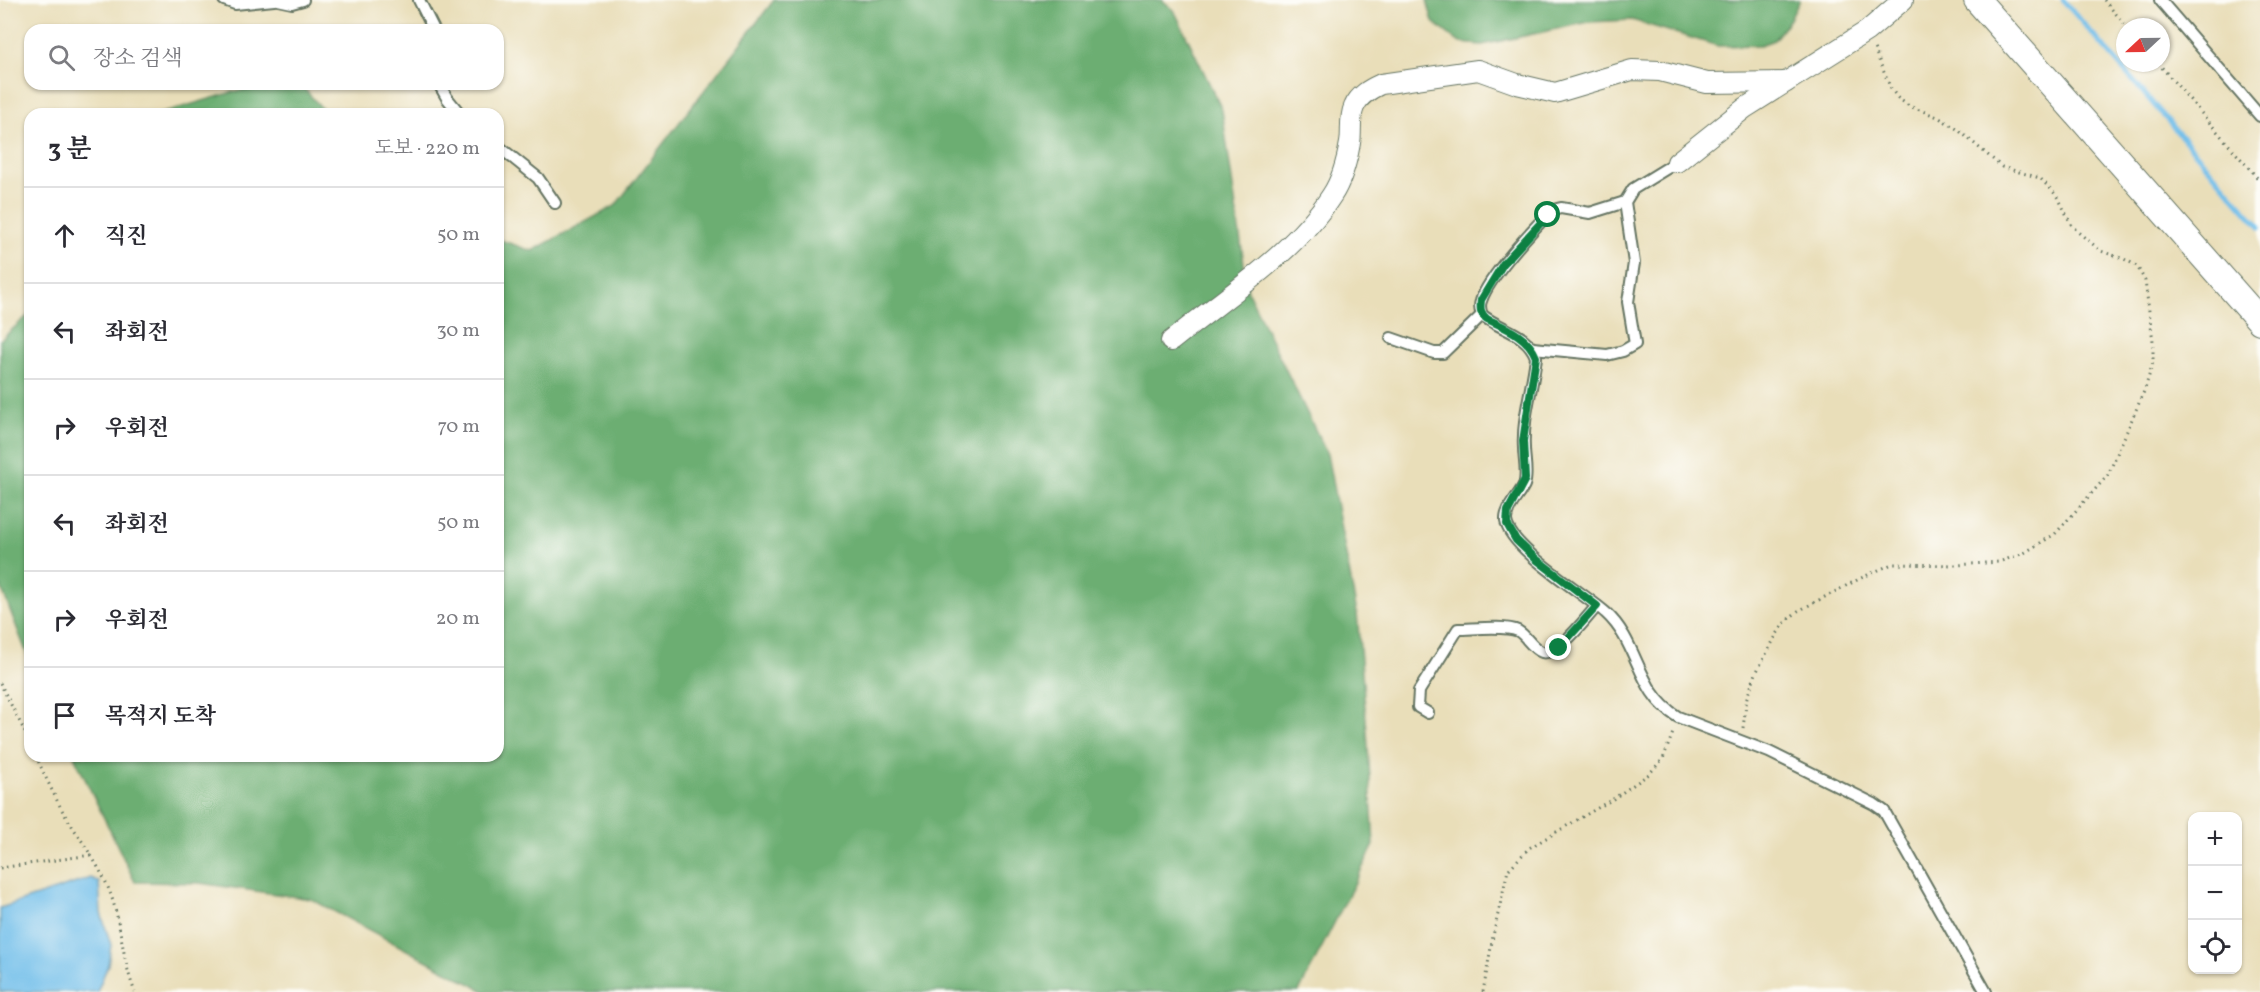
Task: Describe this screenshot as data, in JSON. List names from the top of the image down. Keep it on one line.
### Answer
{"north":"left","page":{"search":"장소 검색","heading":["3 분","도보 · 220 m"],"list":[["직진","50 m"],["좌회전","30 m"],["우회전","70 m"],["좌회전","50 m"],["우회전","20 m"],"목적지 도착"],"map_buttons":["+","−"]}}
